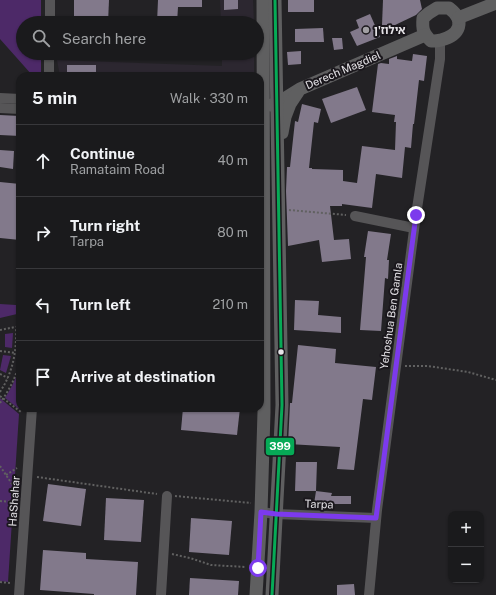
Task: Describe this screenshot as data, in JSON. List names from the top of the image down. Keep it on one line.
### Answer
{"streets":{"main road":["Derech Magdiel"],"street":["Yehoshua Ben Gamla","HaShahar","Tarpa"]},"crossings":[["Derech Magdiel","Yehoshua Ben Gamla"],["Yehoshua Ben Gamla","Tarpa"]],"places":["אילוז'ן"],"lines":["transit line 399"],"page":{"search":"Search here","heading":["5 min","Walk · 330 m"],"list":[["Continue","Ramataim Road","40 m"],["Turn right","Tarpa","80 m"],["Turn left","210 m"],"Arrive at destination"],"map_buttons":["+","−"]}}
